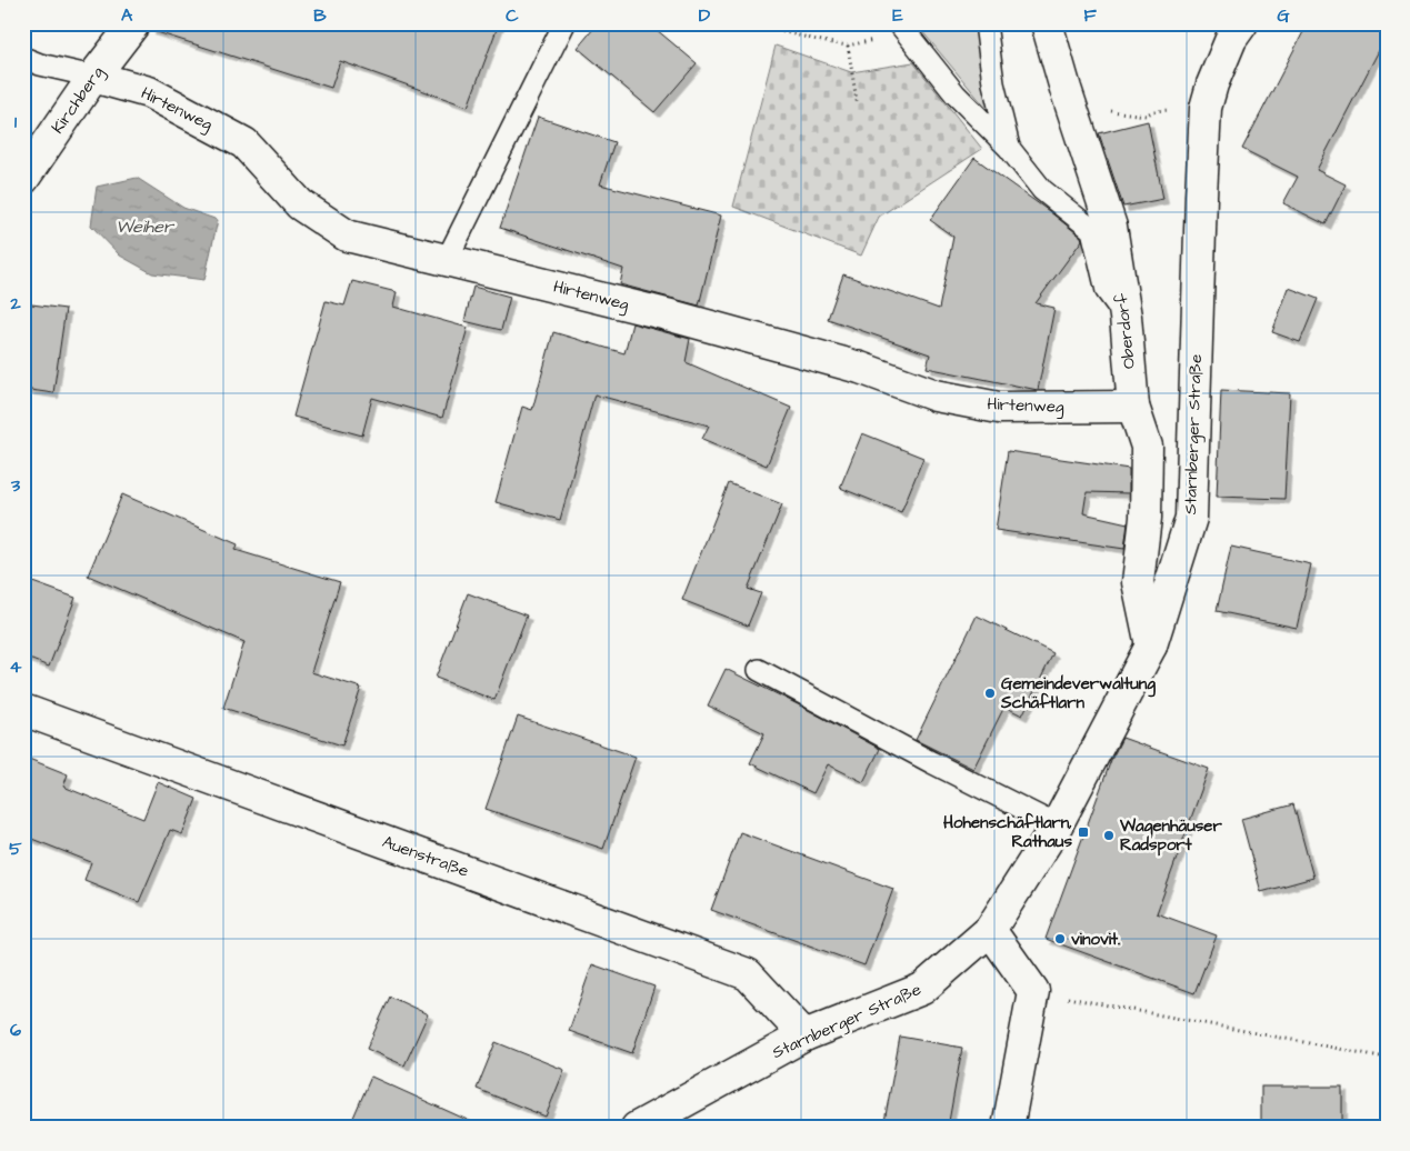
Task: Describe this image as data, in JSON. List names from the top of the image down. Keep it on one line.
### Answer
{"streets":{"street":["Kirchberg","Hirtenweg","Oberdorf","Starnberger Straße","Auenstraße"]},"crossings":[["Kirchberg","Hirtenweg"],["Hirtenweg","Oberdorf"],["Oberdorf","Starnberger Straße"],["Starnberger Straße","Auenstraße"]],"water":["Weiher"],"places":{"other":["Gemeindeverwaltung Schäftlarn","Wagenhäuser Radsport","vinovit."],"transit":["Hohenschäftlarn, Rathaus"]},"grid":{"columns":["A","B","C","D","E","F","G"],"rows":["1","2","3","4","5","6"]}}
